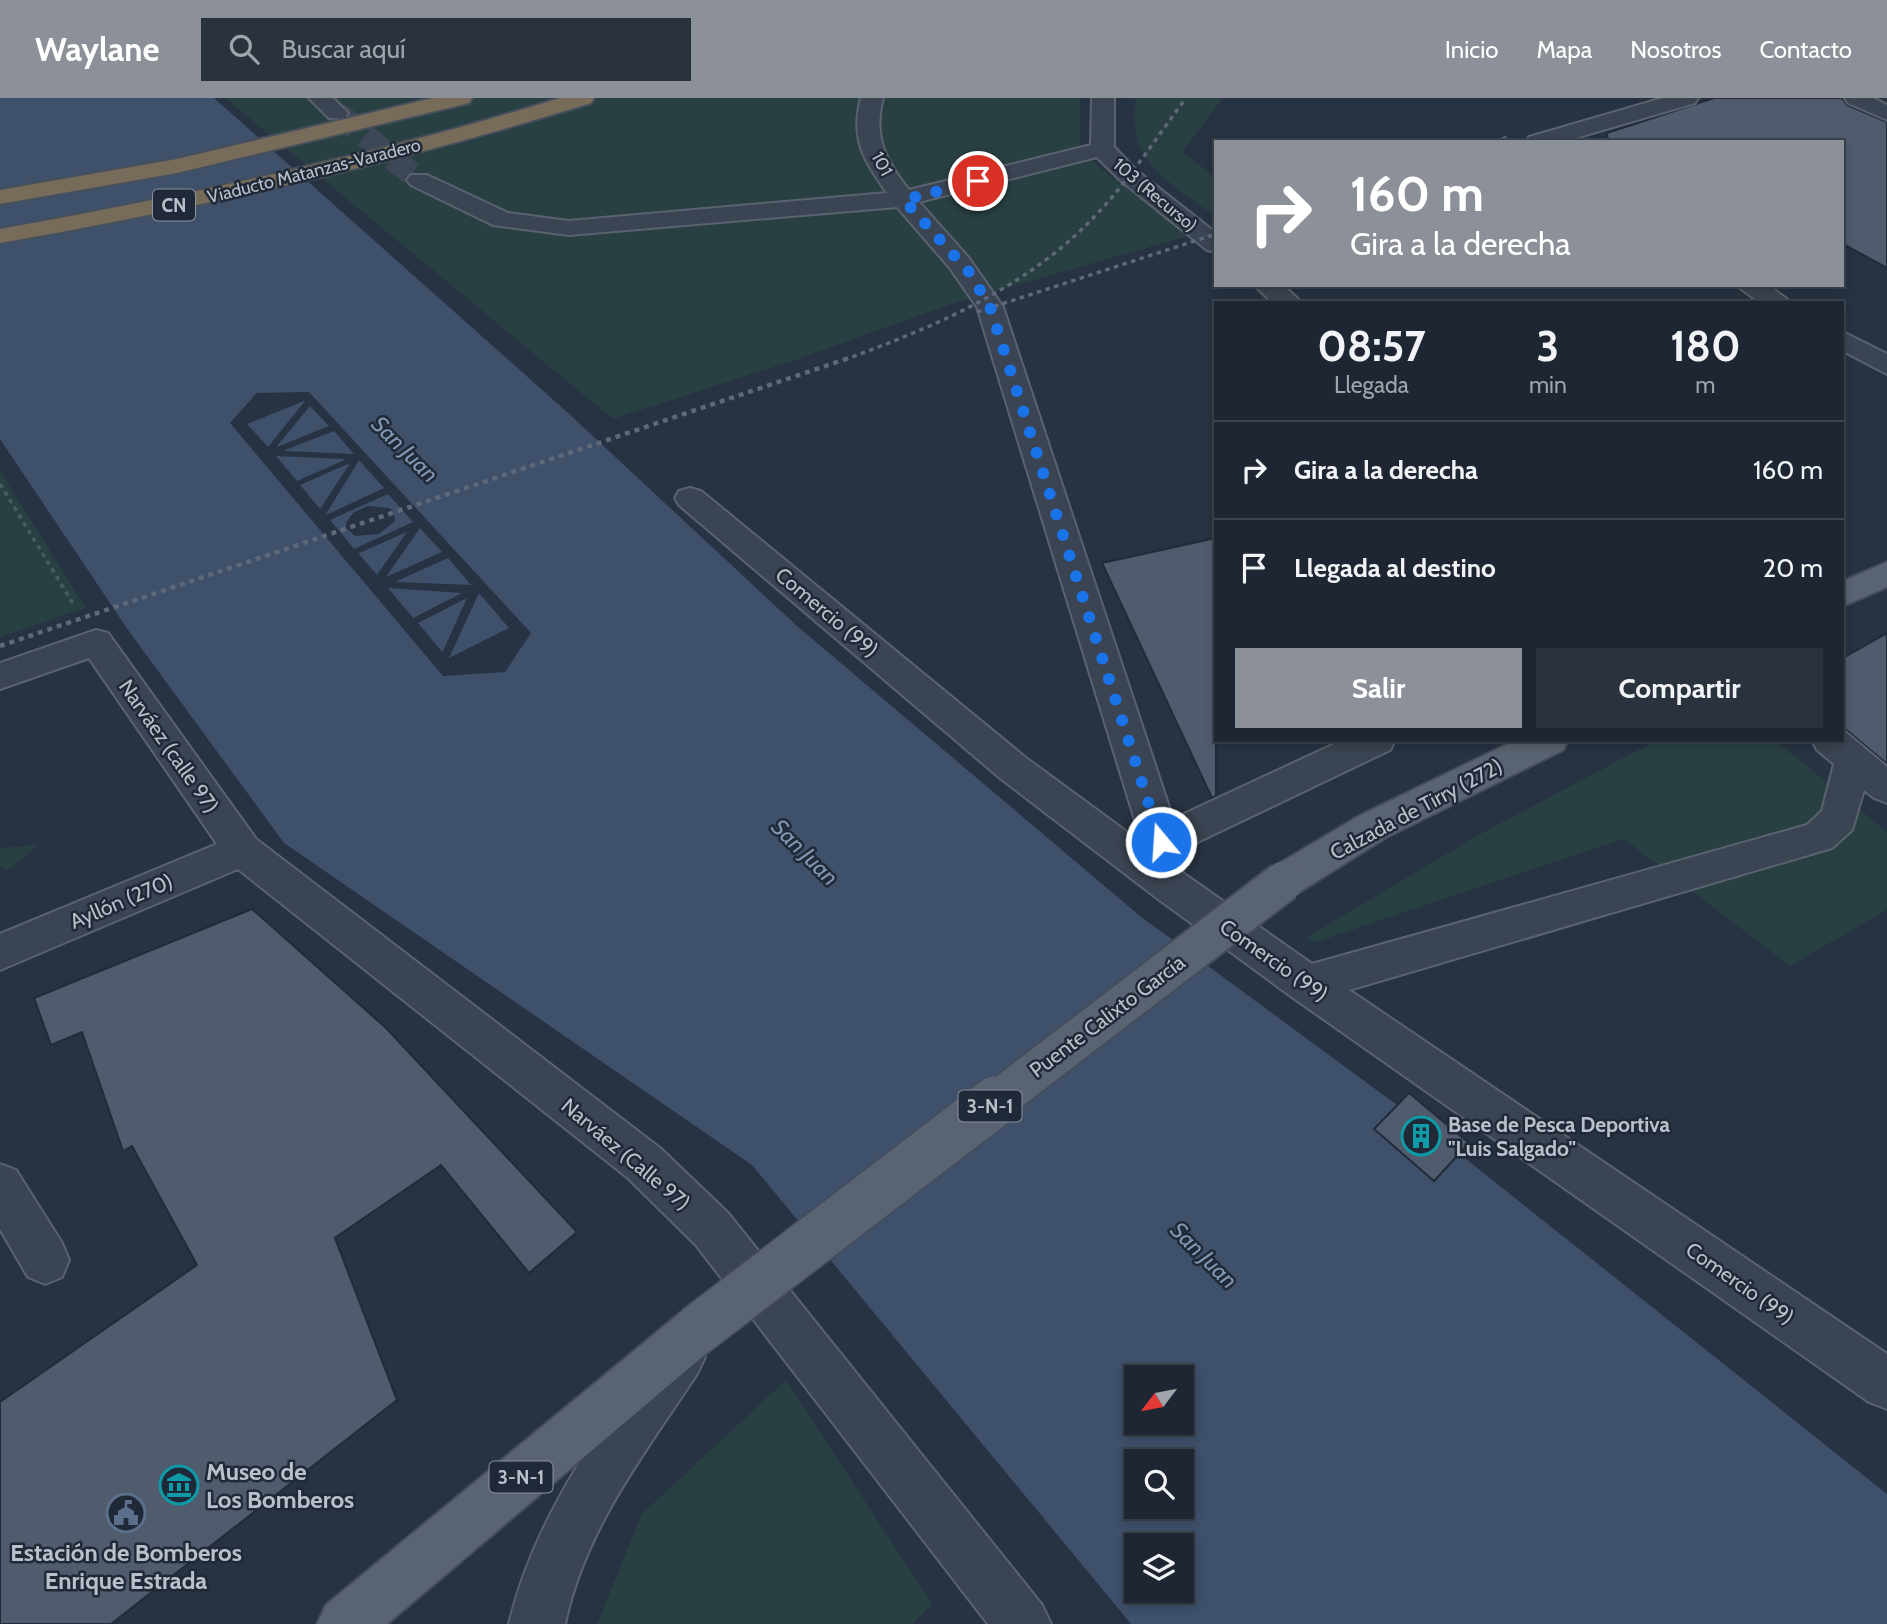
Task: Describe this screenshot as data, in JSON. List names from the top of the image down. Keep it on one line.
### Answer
{"streets":{"highway":["Viaducto Matanzas-Varadero","CN"],"main road":["Calzada de Tirry (272)","Puente Calixto García","3-N-1"],"street":["101","103 (Recurso)","Comercio (99)","Narváez (calle 97)","Ayllón (270)","Narváez (Calle 97)"]},"crossings":[["101","Comercio (99)"],["Narváez (calle 97)","Ayllón (270)"],["Narváez (calle 97)","Narváez (Calle 97)"],["Calzada de Tirry (272)","Puente Calixto García"],["Ayllón (270)","Narváez (Calle 97)"],["Puente Calixto García","3-N-1"]],"water":["San Juan"],"places":{"building":["Base de Pesca Deportiva \"Luis Salgado\""],"museum":["Museo de Los Bomberos"],"public building":["Estación de Bomberos Enrique Estrada"]},"north":"bottom left","page":{"header":"Waylane","search":"Buscar aquí","nav":["Inicio","Mapa","Nosotros","Contacto"],"turn":["160 m","Gira a la derecha"],"eta":["08:57","Llegada","3","min","180","m"],"list":[{"name":"Gira a la derecha","value":"160 m"},{"name":"Llegada al destino","value":"20 m"}],"buttons":["Salir","Compartir"]}}
